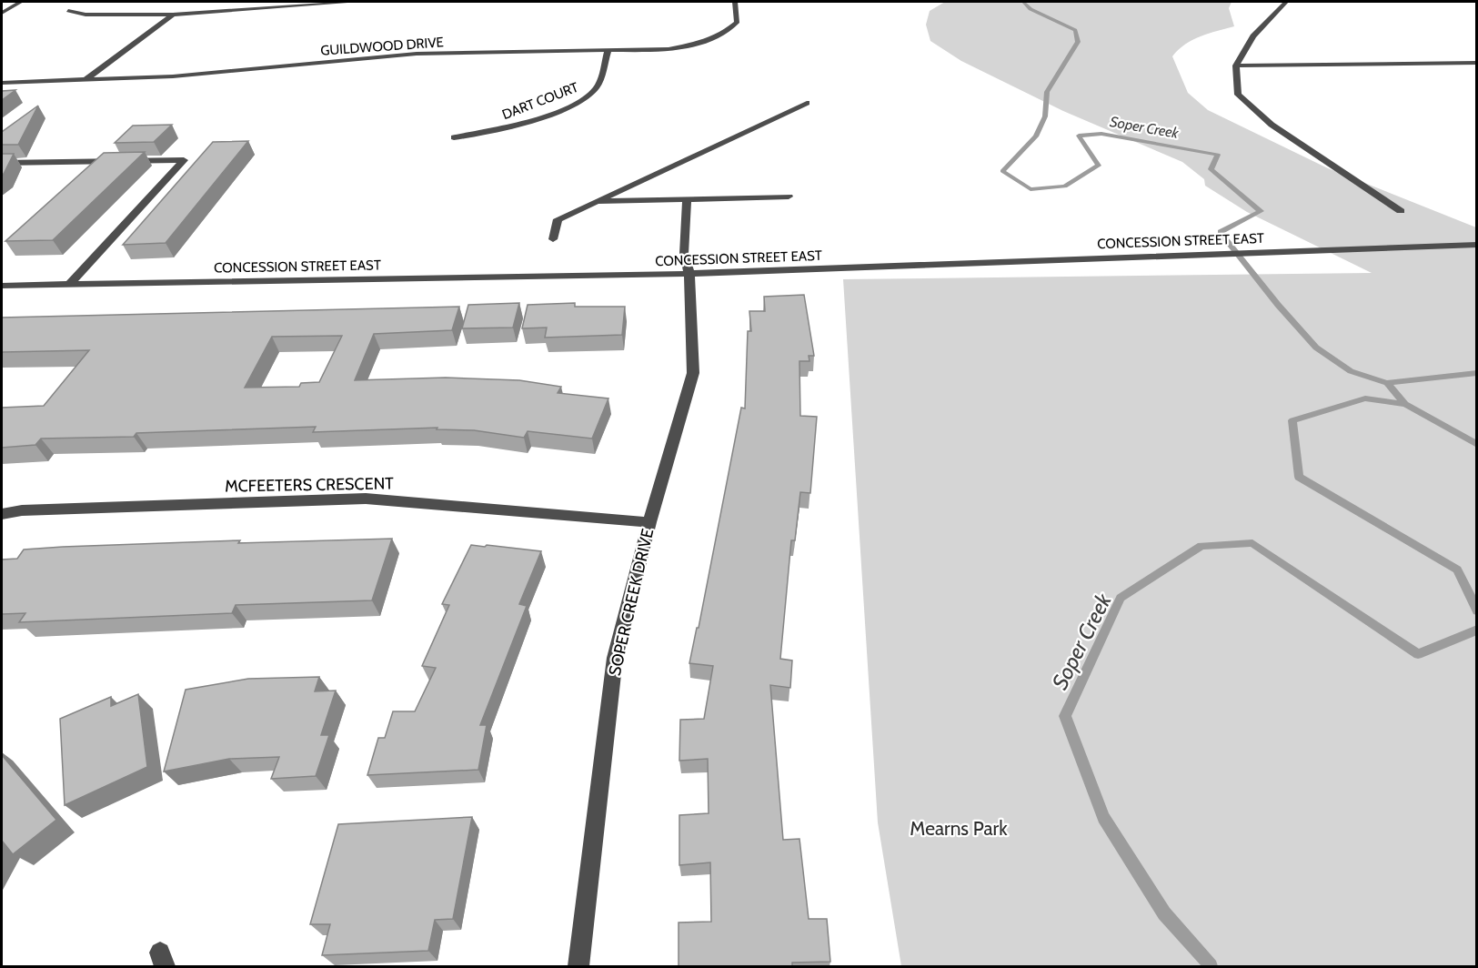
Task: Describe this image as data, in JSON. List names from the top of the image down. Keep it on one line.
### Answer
{"streets":{"street":["GUILDWOOD DRIVE","DART COURT","CONCESSION STREET EAST","MCFEETERS CRESCENT","SOPER CREEK DRIVE"]},"crossings":[["GUILDWOOD DRIVE","DART COURT"],["CONCESSION STREET EAST","SOPER CREEK DRIVE"],["MCFEETERS CRESCENT","SOPER CREEK DRIVE"]],"water":["Soper Creek"],"parks":["Mearns Park"]}
